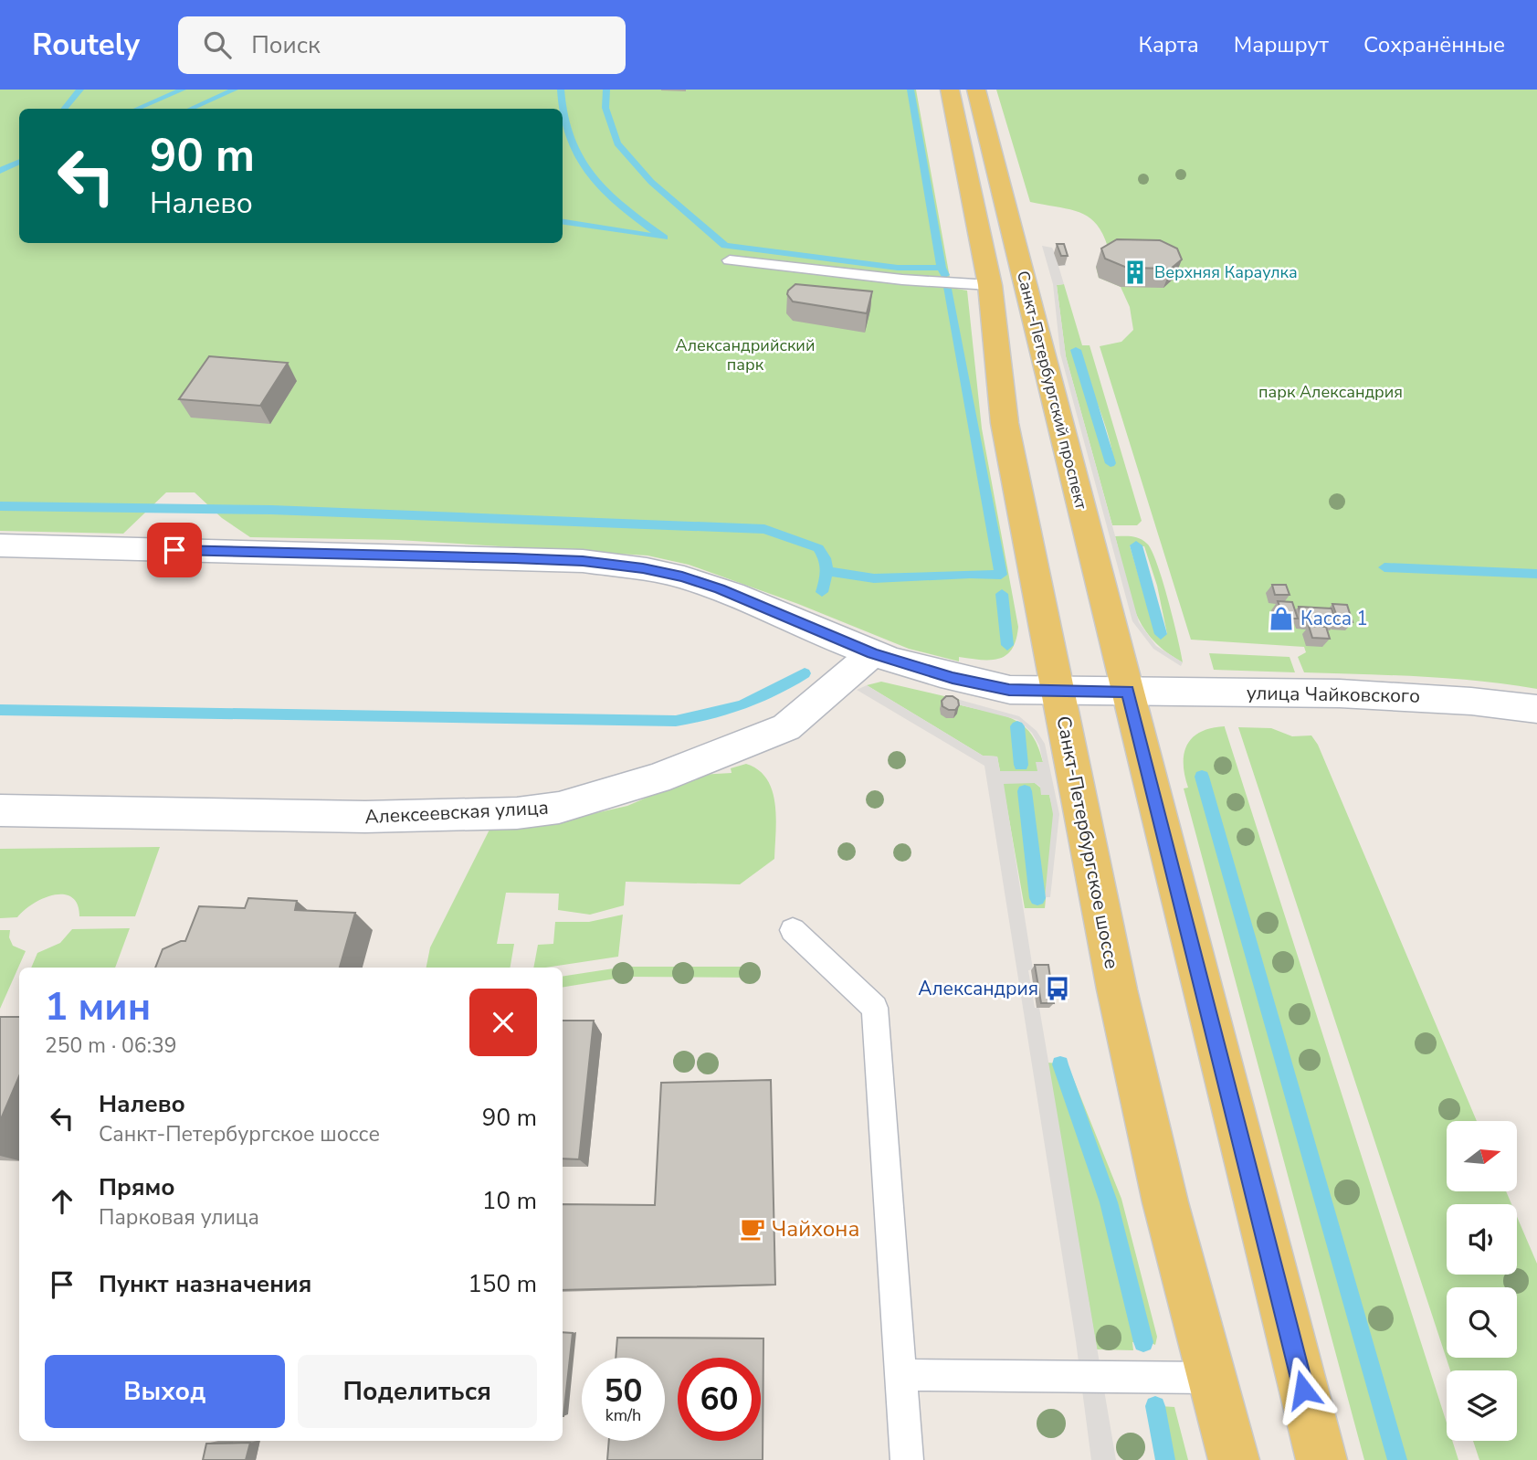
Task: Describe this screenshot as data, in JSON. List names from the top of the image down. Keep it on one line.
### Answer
{"streets":{"main road":["Санкт-Петербургский проспект","Санкт-Петербургское шоссе"],"street":["улица Чайковского","Алексеевская улица"]},"crossings":[["Санкт-Петербургский проспект","улица Чайковского"],["Санкт-Петербургский проспект","Санкт-Петербургское шоссе"],["улица Чайковского","Санкт-Петербургское шоссе"]],"parks":["Александрийский парк","парк Александрия"],"places":{"building":["Верхняя Караулка"],"shop":["Касса 1"],"bus stop":["Александрия"],"cafe":["Чайхона"]},"north":"right","page":{"header":"Routely","search":"Поиск","nav":["Карта","Маршрут","Сохранённые"],"turn":["90 m","Налево"],"heading":["1 мин","250 m · 06:39"],"list":[{"name":"Налево","note":"Санкт-Петербургское шоссе","value":"90 m"},{"name":"Прямо","note":"Парковая улица","value":"10 m"},{"name":"Пункт назначения","value":"150 m"}],"buttons":["Выход","Поделиться"],"speed":"50 km/h","limit":"60"}}
